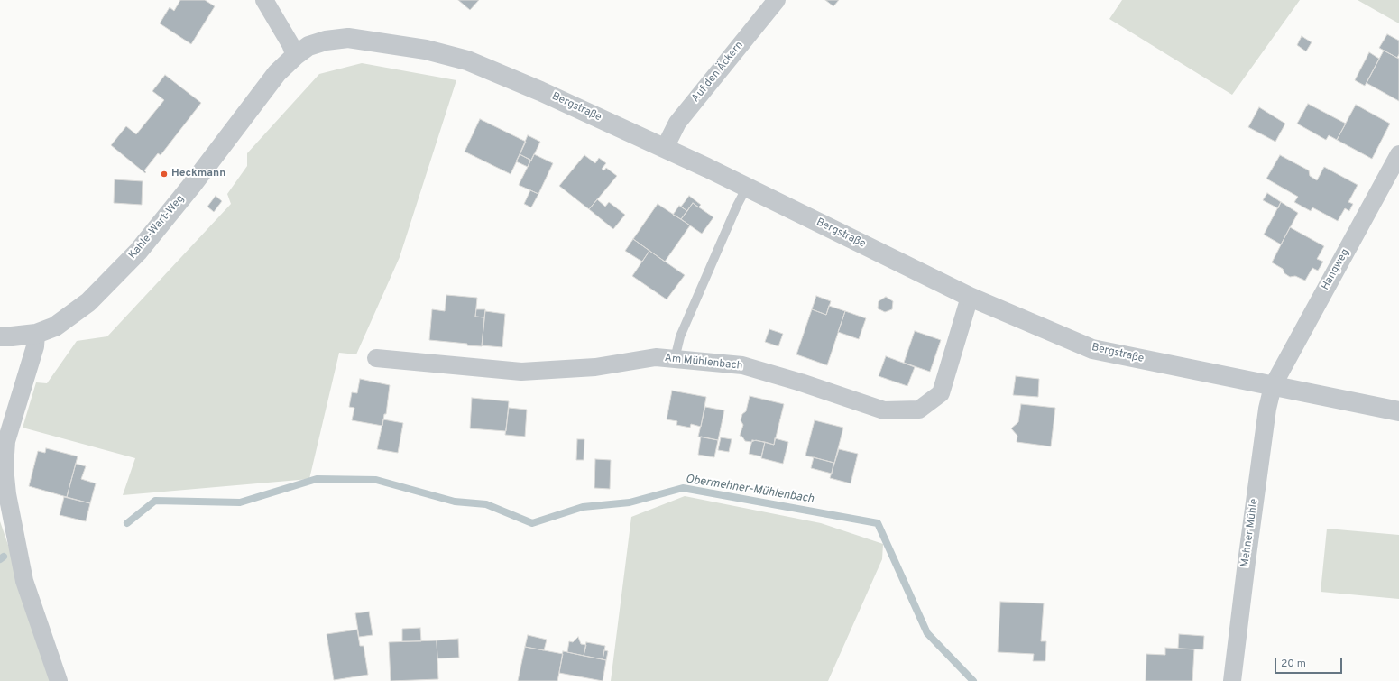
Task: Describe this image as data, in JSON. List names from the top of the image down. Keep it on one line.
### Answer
{"streets":{"street":["Auf den Äckern","Bergstraße","Kahle-Wart-Weg","Hangweg","Am Mühlenbach","Mehner Mühle"]},"crossings":[["Auf den Äckern","Bergstraße"],["Bergstraße","Kahle-Wart-Weg"],["Bergstraße","Hangweg"],["Bergstraße","Am Mühlenbach"],["Bergstraße","Mehner Mühle"],["Hangweg","Mehner Mühle"]],"water":["Obermehner-Mühlenbach"],"places":["Heckmann"],"scale_bar":"20 m"}
